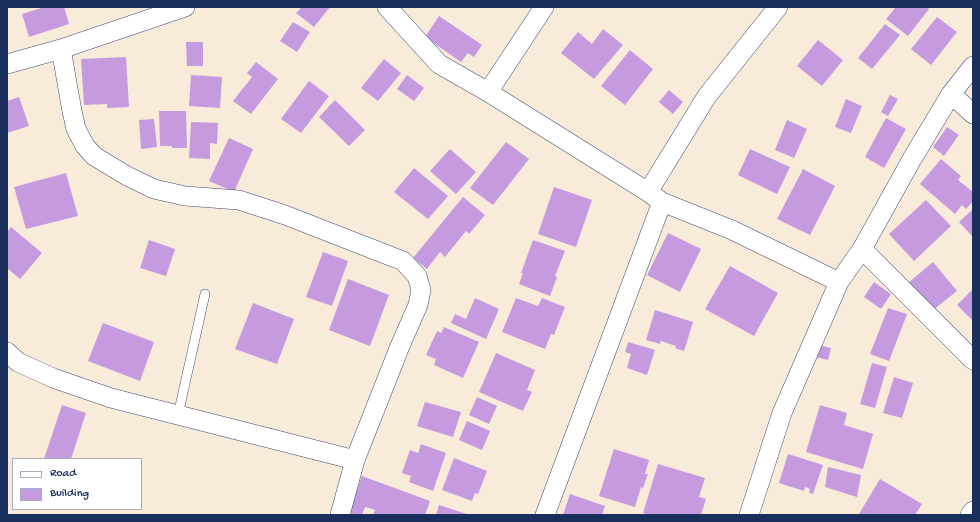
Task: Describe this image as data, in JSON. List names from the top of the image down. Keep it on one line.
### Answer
{"legend":["Road","Building"]}
